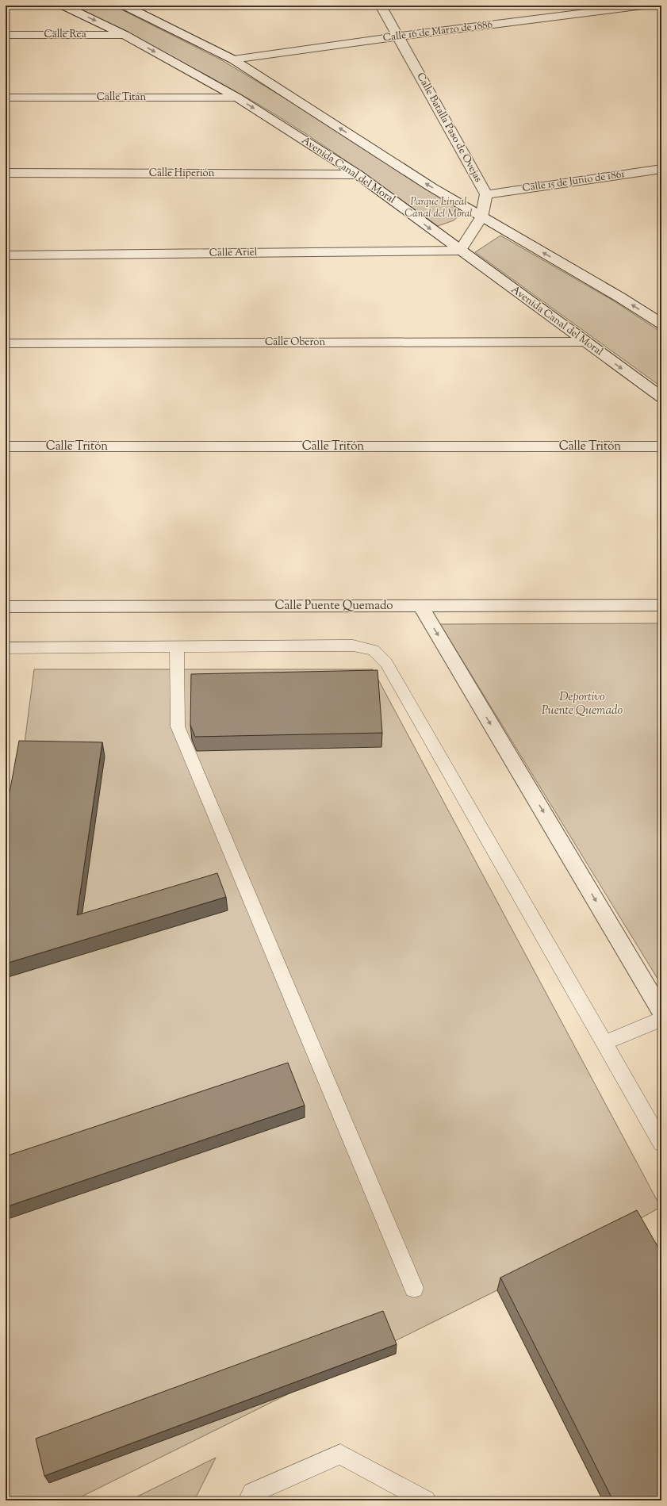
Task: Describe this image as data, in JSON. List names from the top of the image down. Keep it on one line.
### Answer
{"streets":{"street":["Calle 16 de Marzo de 1886","Calle Rea","Calle Titán","Calle Batalla Paso de Ovejas","Avenida Canal del Moral","Calle Hiperión","Calle 15 de Junio de 1861","Calle Ariel","Calle Oberón","Calle Tritón","Calle Puente Quemado"]},"crossings":[["Calle 16 de Marzo de 1886","Calle Batalla Paso de Ovejas"],["Calle Rea","Avenida Canal del Moral"],["Calle Titán","Avenida Canal del Moral"],["Calle Batalla Paso de Ovejas","Avenida Canal del Moral"],["Calle Batalla Paso de Ovejas","Calle 15 de Junio de 1861"],["Calle Batalla Paso de Ovejas","Calle Ariel"],["Avenida Canal del Moral","Calle Hiperión"],["Avenida Canal del Moral","Calle Ariel"],["Avenida Canal del Moral","Calle Oberón"]],"parks":["Parque Lineal Canal del Moral","Deportivo Puente Quemado"]}
